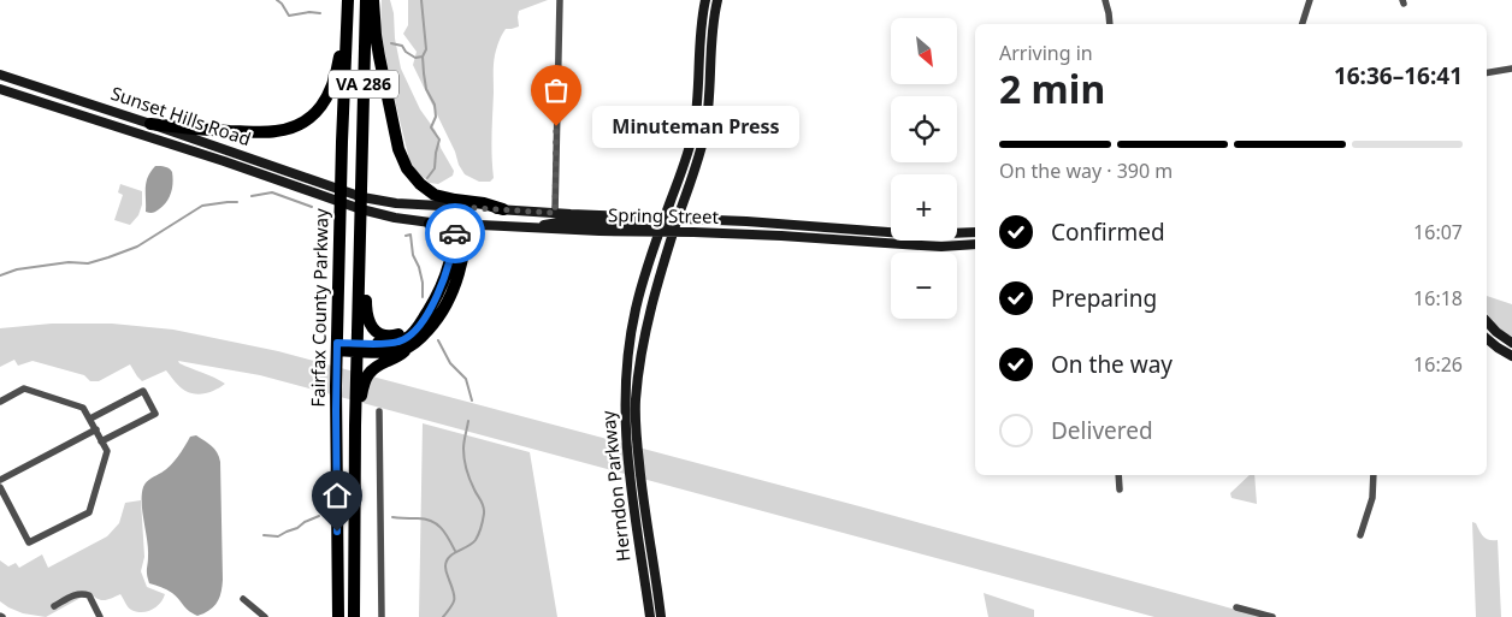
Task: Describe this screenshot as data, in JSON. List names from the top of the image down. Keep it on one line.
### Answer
{"streets":{"highway":["VA 286","Fairfax County Parkway"],"main road":["Sunset Hills Road","Spring Street","Herndon Parkway"]},"crossings":[["Sunset Hills Road","Spring Street"],["Sunset Hills Road","Fairfax County Parkway"],["Spring Street","Fairfax County Parkway"],["Spring Street","Herndon Parkway"]],"places":["Minuteman Press"],"north":"bottom right","page":{"map_buttons":["+","−"],"heading":["2 min","Arriving in","16:36–16:41"],"bubble":"Minuteman Press","bar":"On the way · 390 m","list":[["Confirmed","16:07"],["Preparing","16:18"],["On the way","16:26"],"Delivered"]}}
